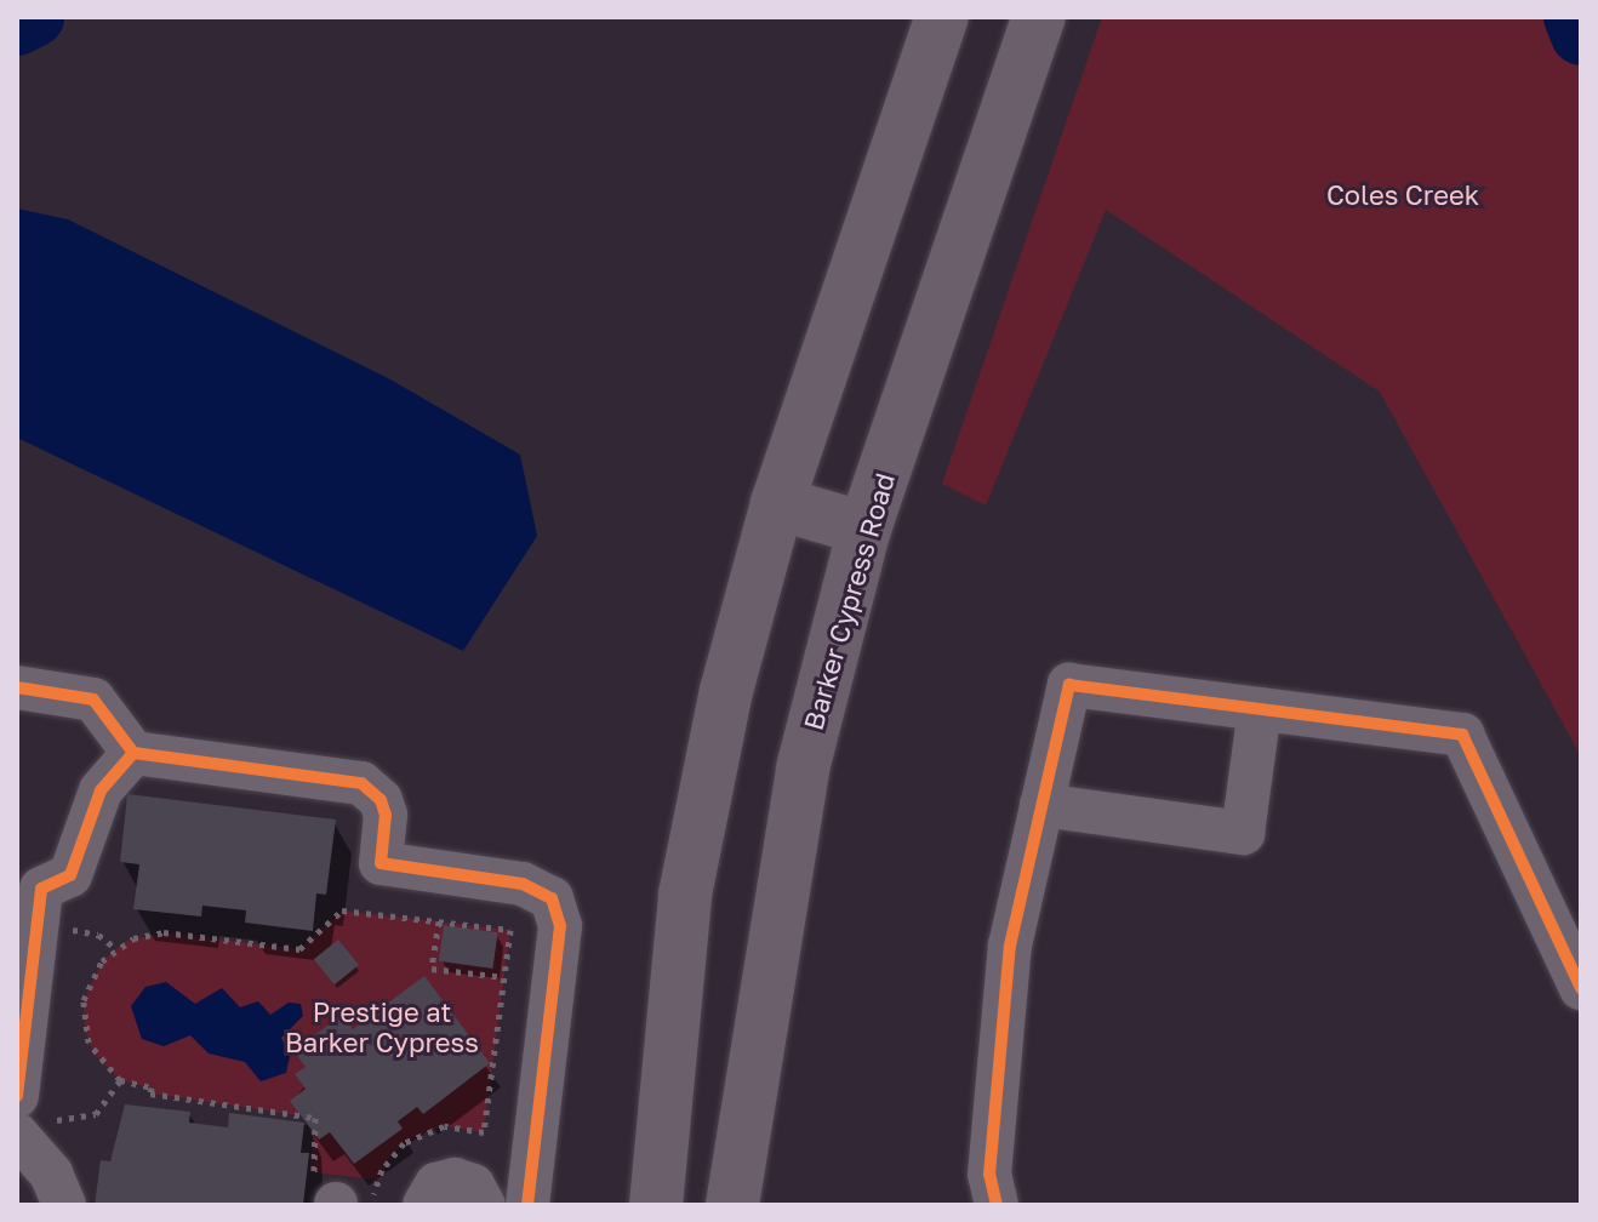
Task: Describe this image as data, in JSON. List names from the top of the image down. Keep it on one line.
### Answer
{"streets":{"main road":["Barker Cypress Road"]},"parks":["Coles Creek","Prestige at Barker Cypress"]}
